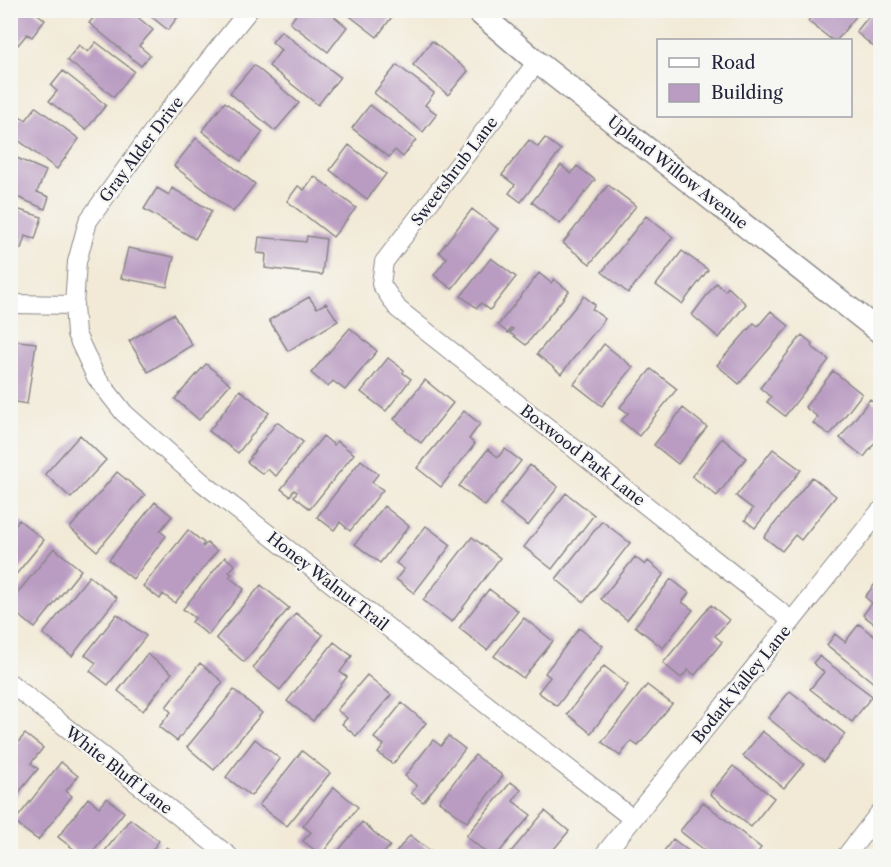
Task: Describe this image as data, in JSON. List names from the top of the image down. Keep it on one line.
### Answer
{"streets":{"street":["Gray Alder Drive","Sweetshrub Lane","Upland Willow Avenue","Boxwood Park Lane","Honey Walnut Trail","Bodark Valley Lane","White Bluff Lane"]},"crossings":[["Gray Alder Drive","Honey Walnut Trail"],["Sweetshrub Lane","Upland Willow Avenue"],["Sweetshrub Lane","Boxwood Park Lane"],["Boxwood Park Lane","Bodark Valley Lane"],["Honey Walnut Trail","Bodark Valley Lane"]],"legend":["Road","Building"]}
